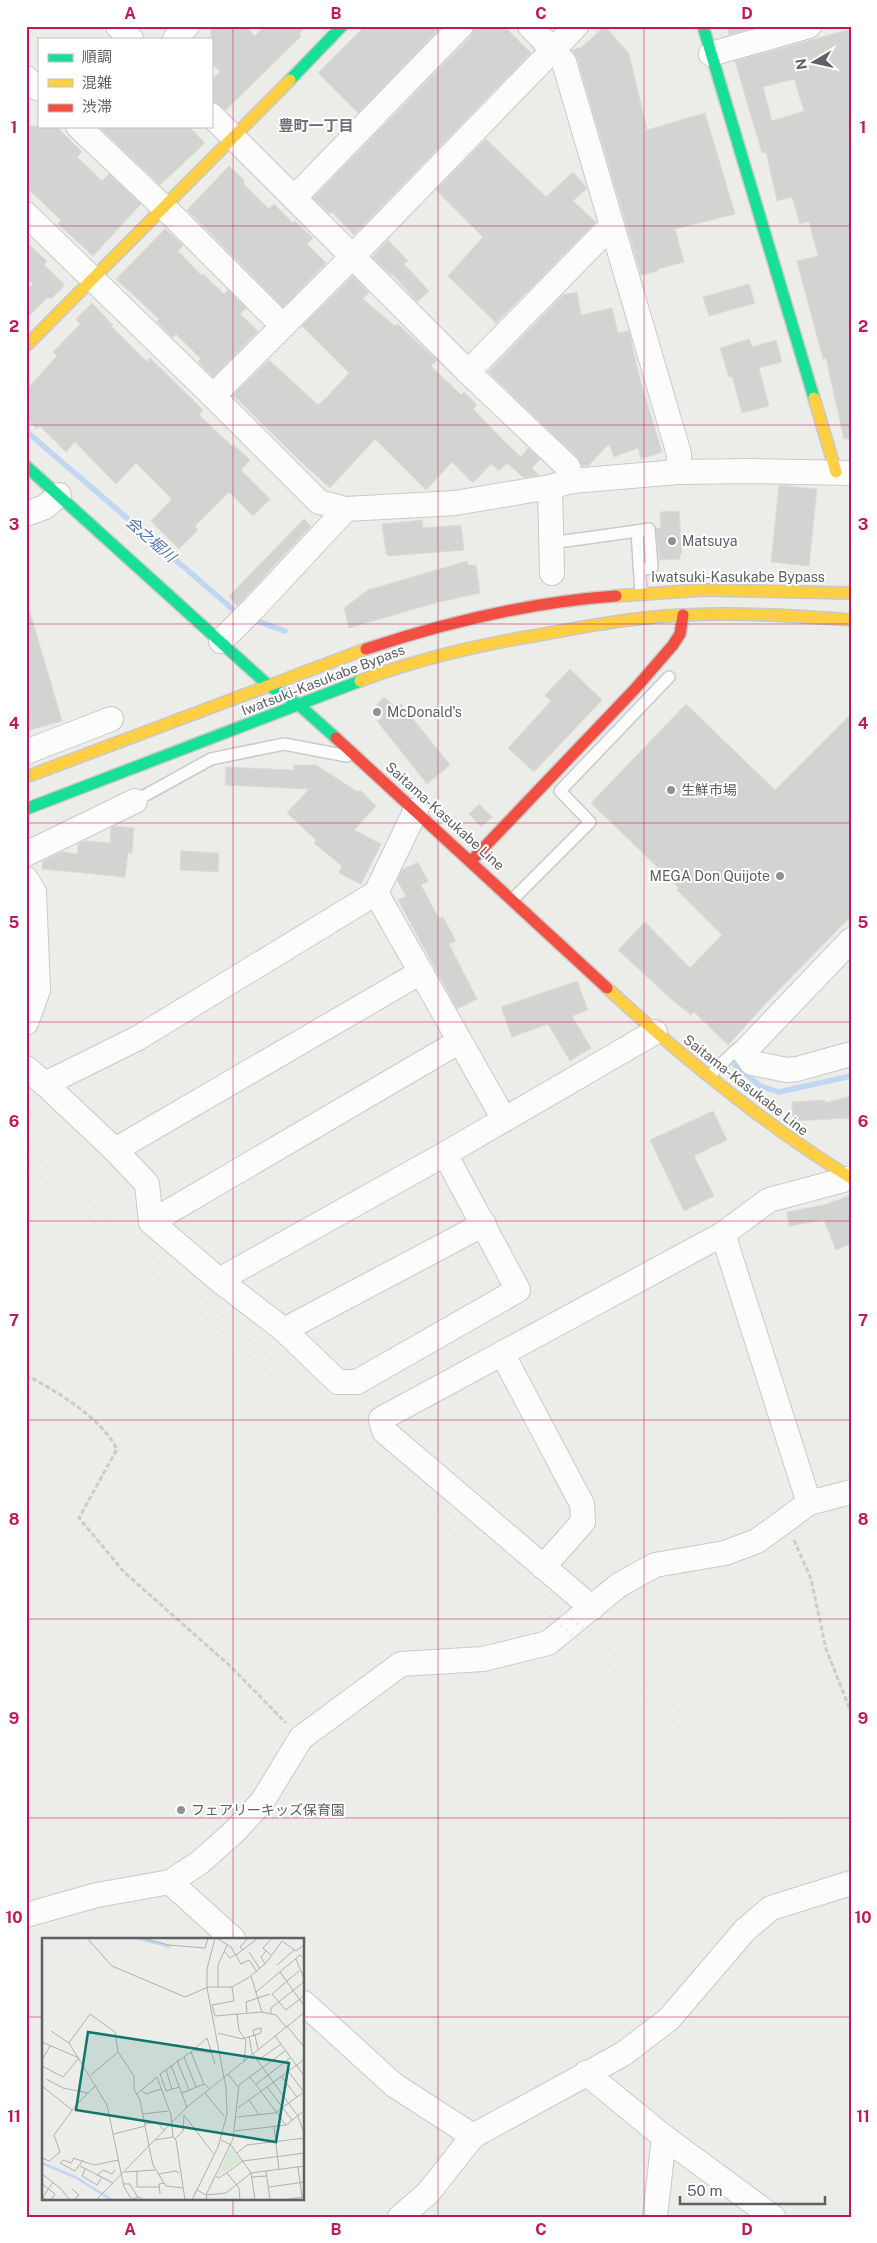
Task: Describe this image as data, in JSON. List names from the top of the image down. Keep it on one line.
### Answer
{"streets":{"main road":["Iwatsuki-Kasukabe Bypass","Saitama-Kasukabe Line"]},"crossings":[["Iwatsuki-Kasukabe Bypass","Saitama-Kasukabe Line"]],"districts":["豊町一丁目"],"water":["会之堀川"],"places":["Matsuya","McDonald's","生鮮市場","MEGA Don Quijote","フェアリーキッズ保育園"],"legend":["順調","混雑","渋滞"],"scale_bar":"50 m","north":"left","grid":{"columns":["A","B","C","D"],"rows":["1","2","3","4","5","6","7","8","9","10","11"]}}
